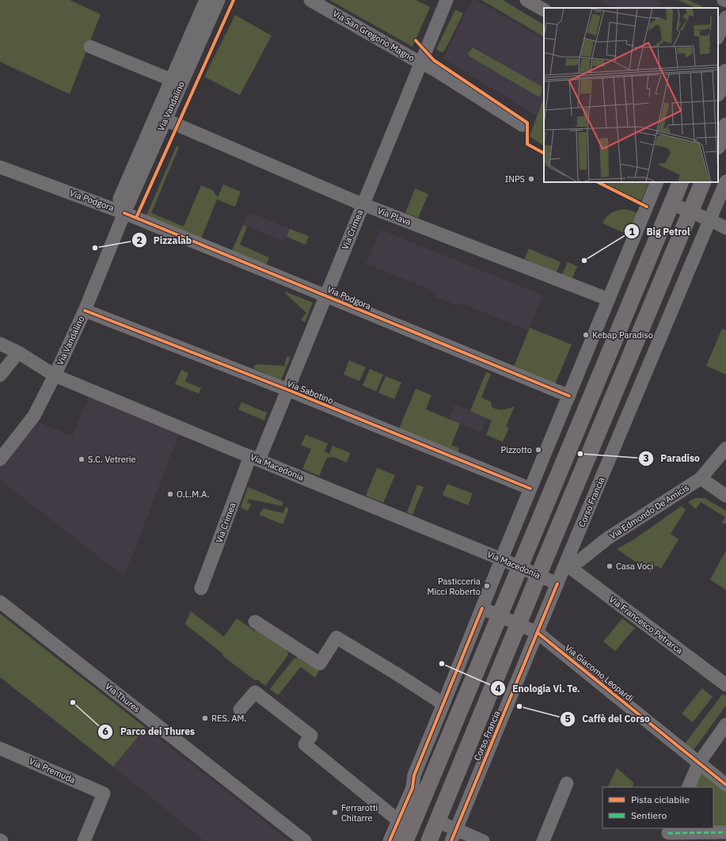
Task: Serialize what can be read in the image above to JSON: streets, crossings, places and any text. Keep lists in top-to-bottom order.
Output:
{
  "streets": {
    "main road": ["Corso Francia"],
    "street": [
      "Via San Gregorio Magno",
      "Via Vandalino",
      "Via Podgora",
      "Via Plava",
      "Via Crimea",
      "Via Sabotino",
      "Via Macedonia",
      "Via Edmondo De Amicis",
      "Via Francesco Petrarca",
      "Via Giacomo Leopardi",
      "Via Thures",
      "Via Premuda"
    ]
  },
  "crossings": [
    ["Via San Gregorio Magno", "Via Crimea"],
    ["Via Vandalino", "Via Podgora"],
    ["Via Vandalino", "Via Plava"],
    ["Via Vandalino", "Via Sabotino"],
    ["Via Vandalino", "Via Macedonia"],
    ["Via Podgora", "Via Crimea"],
    ["Via Plava", "Via Crimea"],
    ["Via Crimea", "Via Sabotino"],
    ["Via Crimea", "Via Macedonia"],
    ["Via Macedonia", "Corso Francia"],
    ["Corso Francia", "Via Edmondo De Amicis"],
    ["Corso Francia", "Via Francesco Petrarca"],
    ["Corso Francia", "Via Giacomo Leopardi"],
    ["Via Edmondo De Amicis", "Via Francesco Petrarca"]
  ],
  "places": [
    "INPS",
    "Pizzalab",
    "Big Petrol",
    "Kebap Paradiso",
    "Pizzotto",
    "Paradiso",
    "S.C. Vetrerie",
    "O.L.M.A.",
    "Casa Voci",
    "Pasticceria Micci Roberto",
    "Enologia Vi. Te.",
    "Parco dei Thures",
    "Caffè del Corso",
    "RES. AM.",
    "Ferrarotti Chitarre"
  ],
  "legend": ["Pista ciclabile", "Sentiero"]
}
